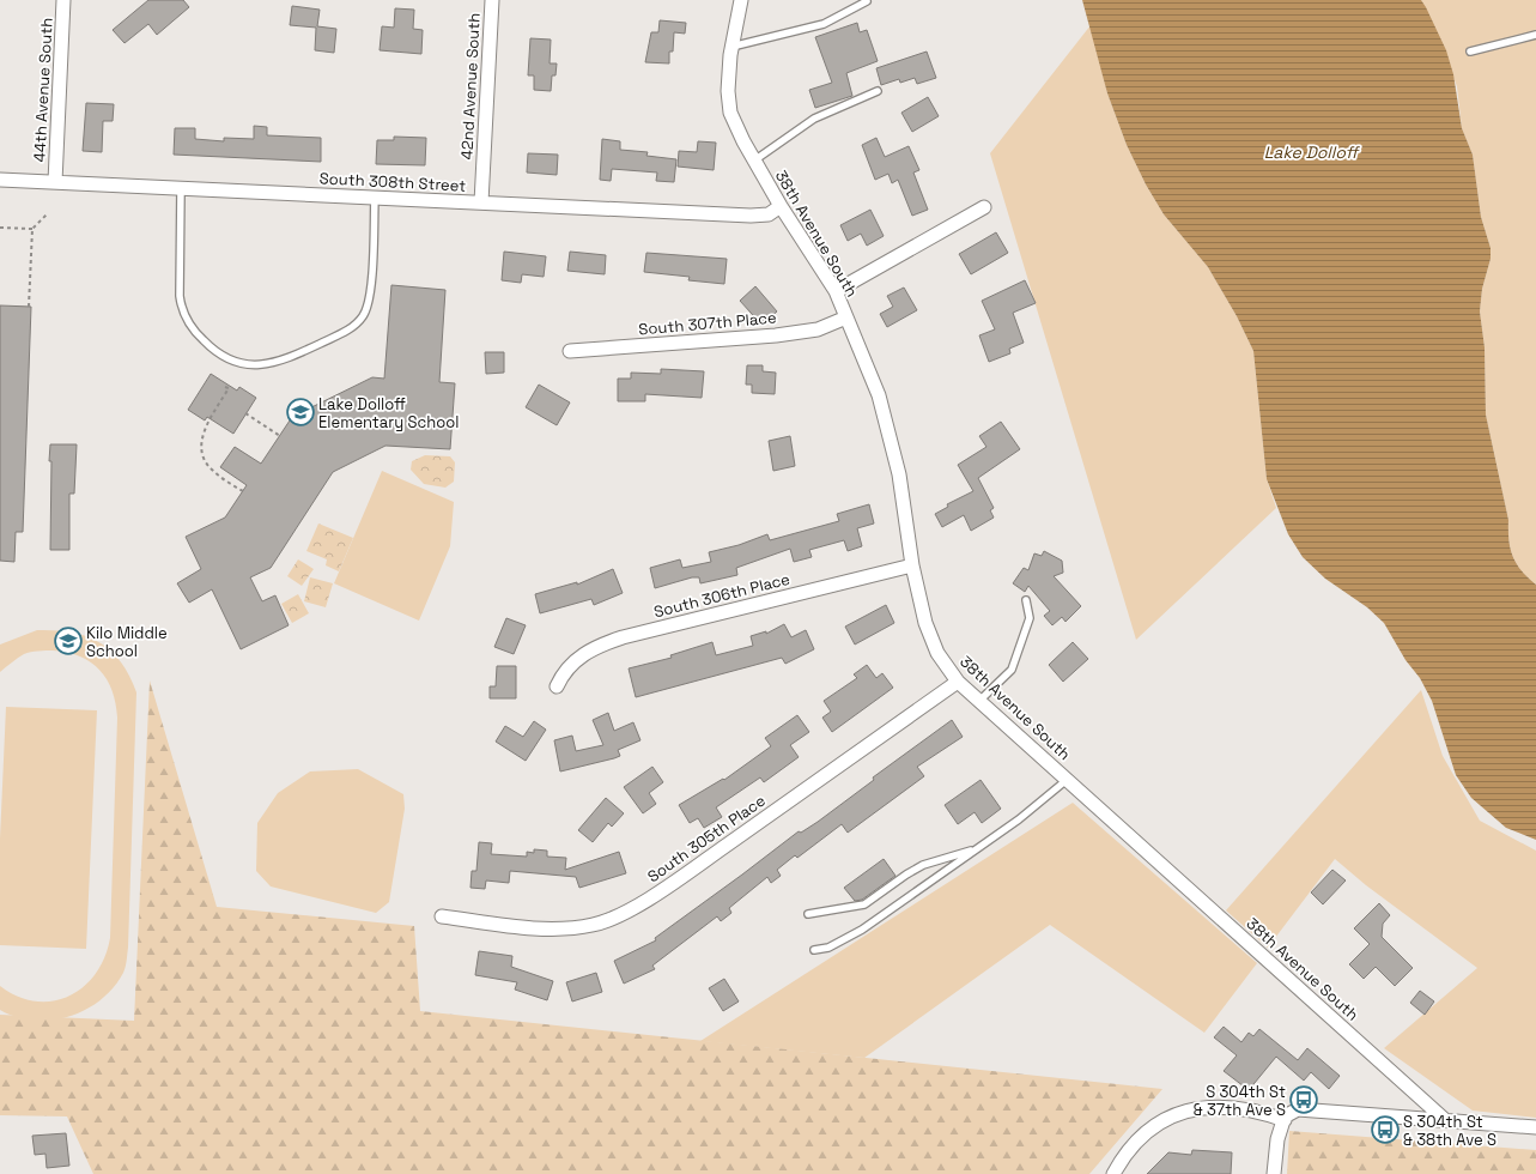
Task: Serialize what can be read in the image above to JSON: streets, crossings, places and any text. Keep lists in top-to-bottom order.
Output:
{
  "streets": {
    "street": [
      "42nd Avenue South",
      "44th Avenue South",
      "South 308th Street",
      "38th Avenue South",
      "South 307th Place",
      "South 306th Place",
      "South 305th Place"
    ]
  },
  "crossings": [
    ["42nd Avenue South", "South 308th Street"],
    ["44th Avenue South", "South 308th Street"],
    ["South 308th Street", "38th Avenue South"],
    ["38th Avenue South", "South 307th Place"],
    ["38th Avenue South", "South 306th Place"],
    ["38th Avenue South", "South 305th Place"]
  ],
  "water": ["Lake Dolloff"],
  "places": {
    "school or university": ["Lake Dolloff Elementary School", "Kilo Middle School"],
    "bus stop": ["S 304th St & 37th Ave S", "S 304th St & 38th Ave S"]
  }
}
